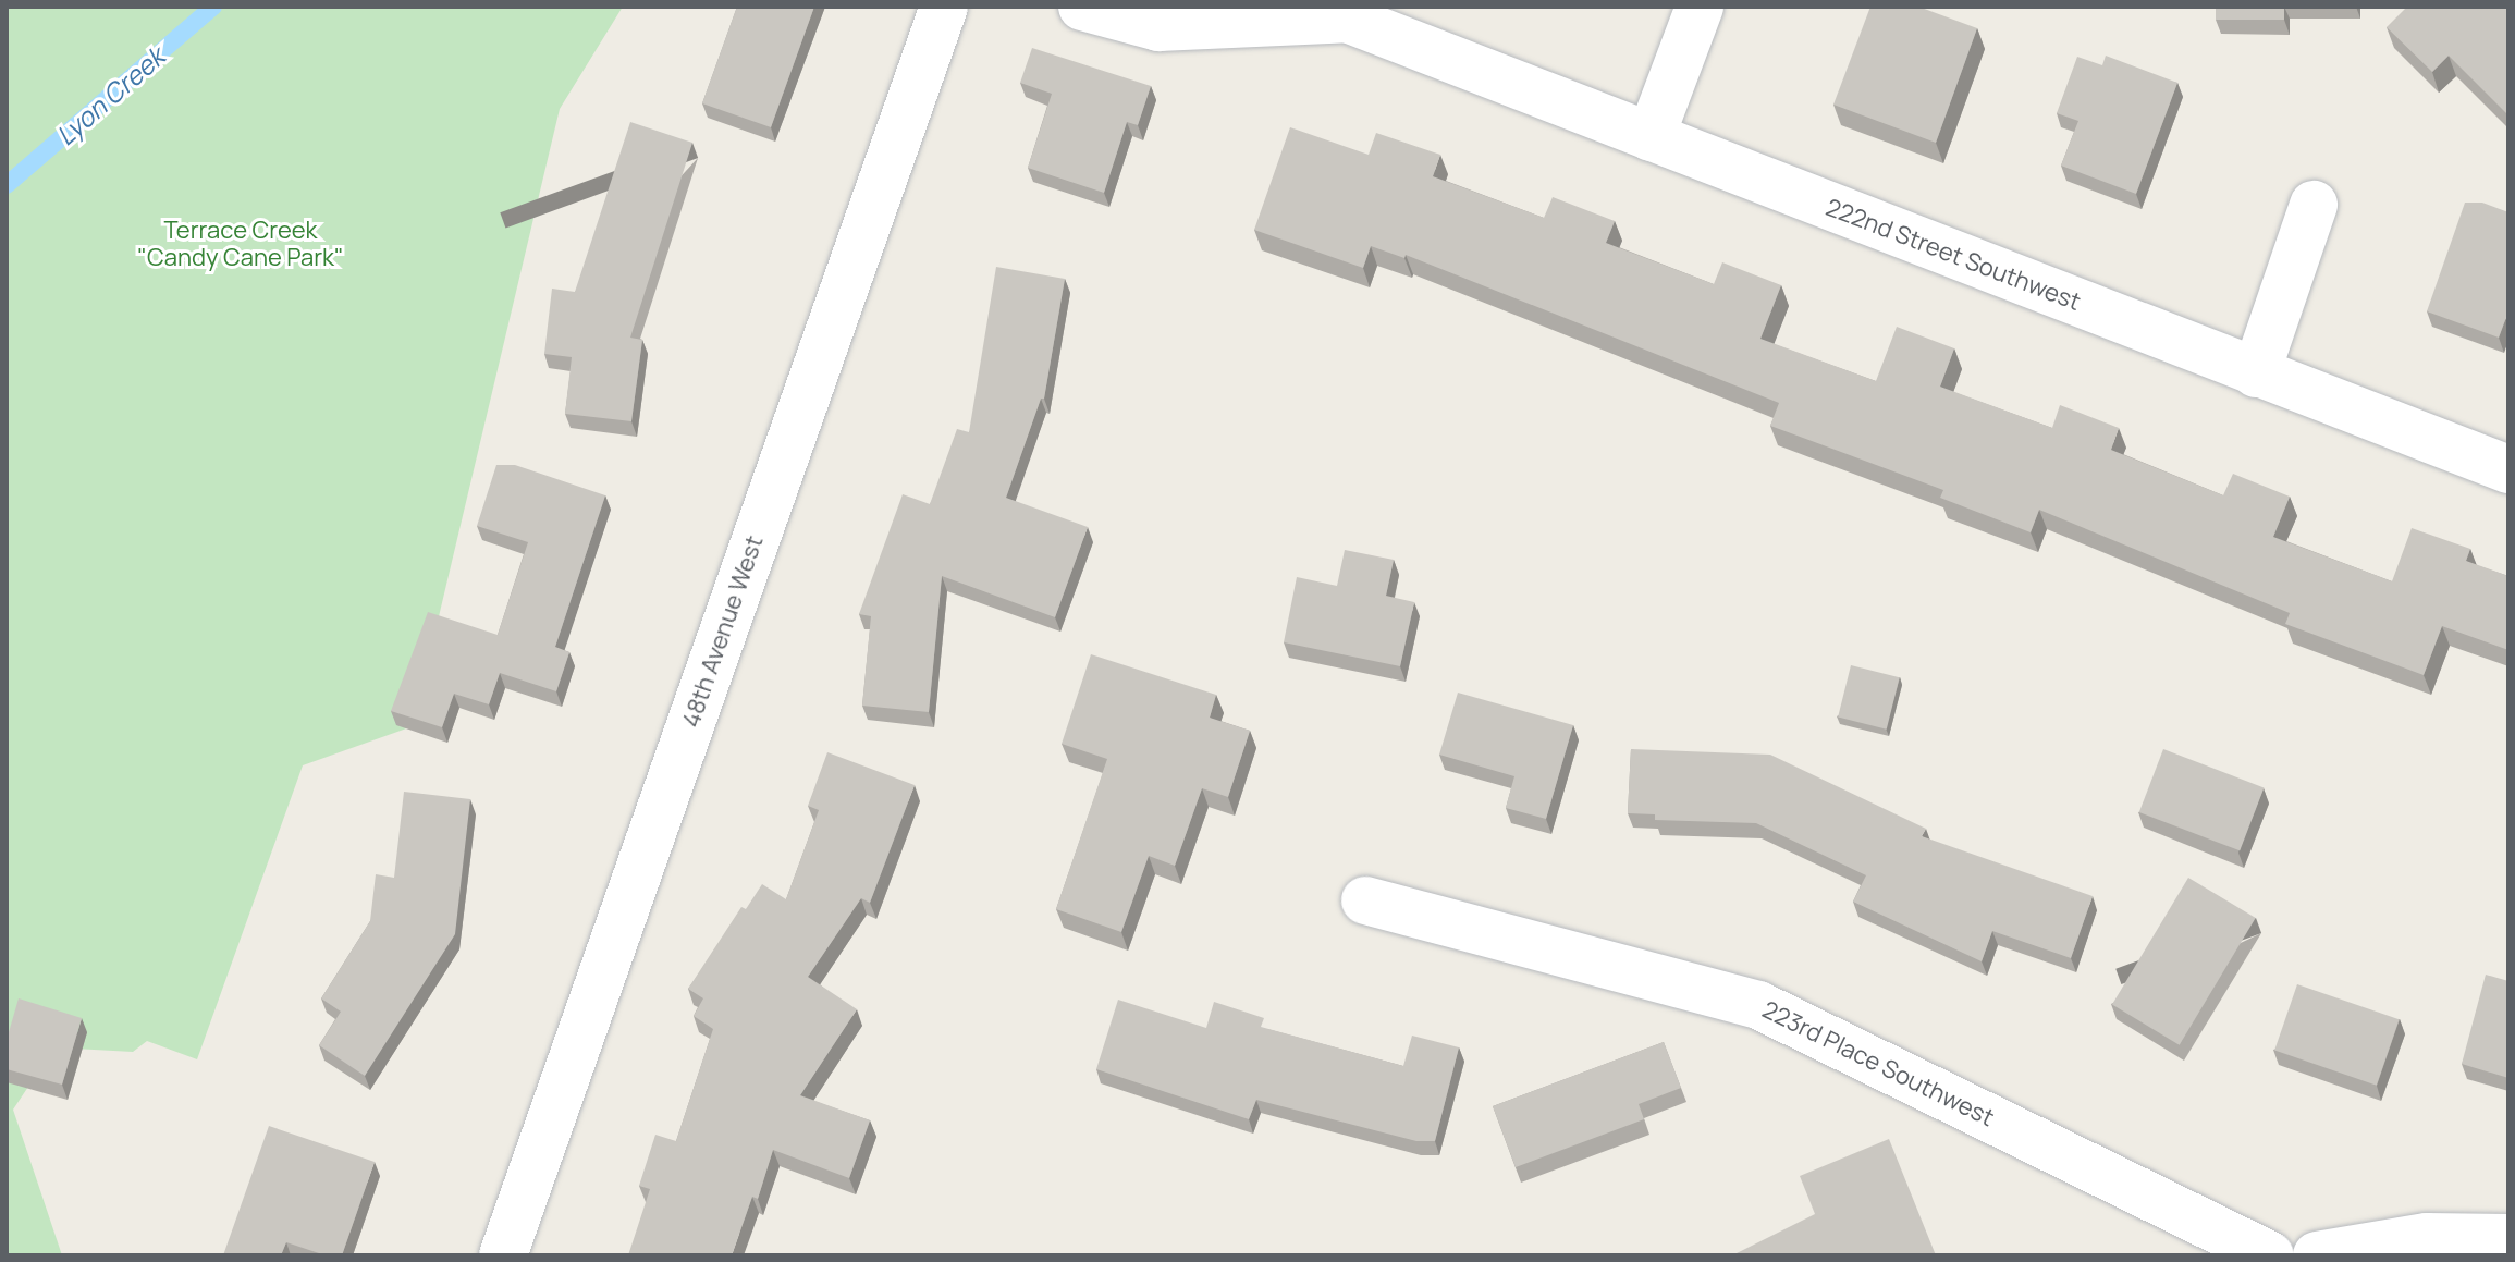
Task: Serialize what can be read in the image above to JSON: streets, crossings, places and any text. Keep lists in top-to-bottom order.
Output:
{
  "streets": {
    "street": ["222nd Street Southwest", "48th Avenue West", "223rd Place Southwest"]
  },
  "water": ["Lyon Creek"],
  "parks": ["Terrace Creek \"Candy Cane Park\""]
}
